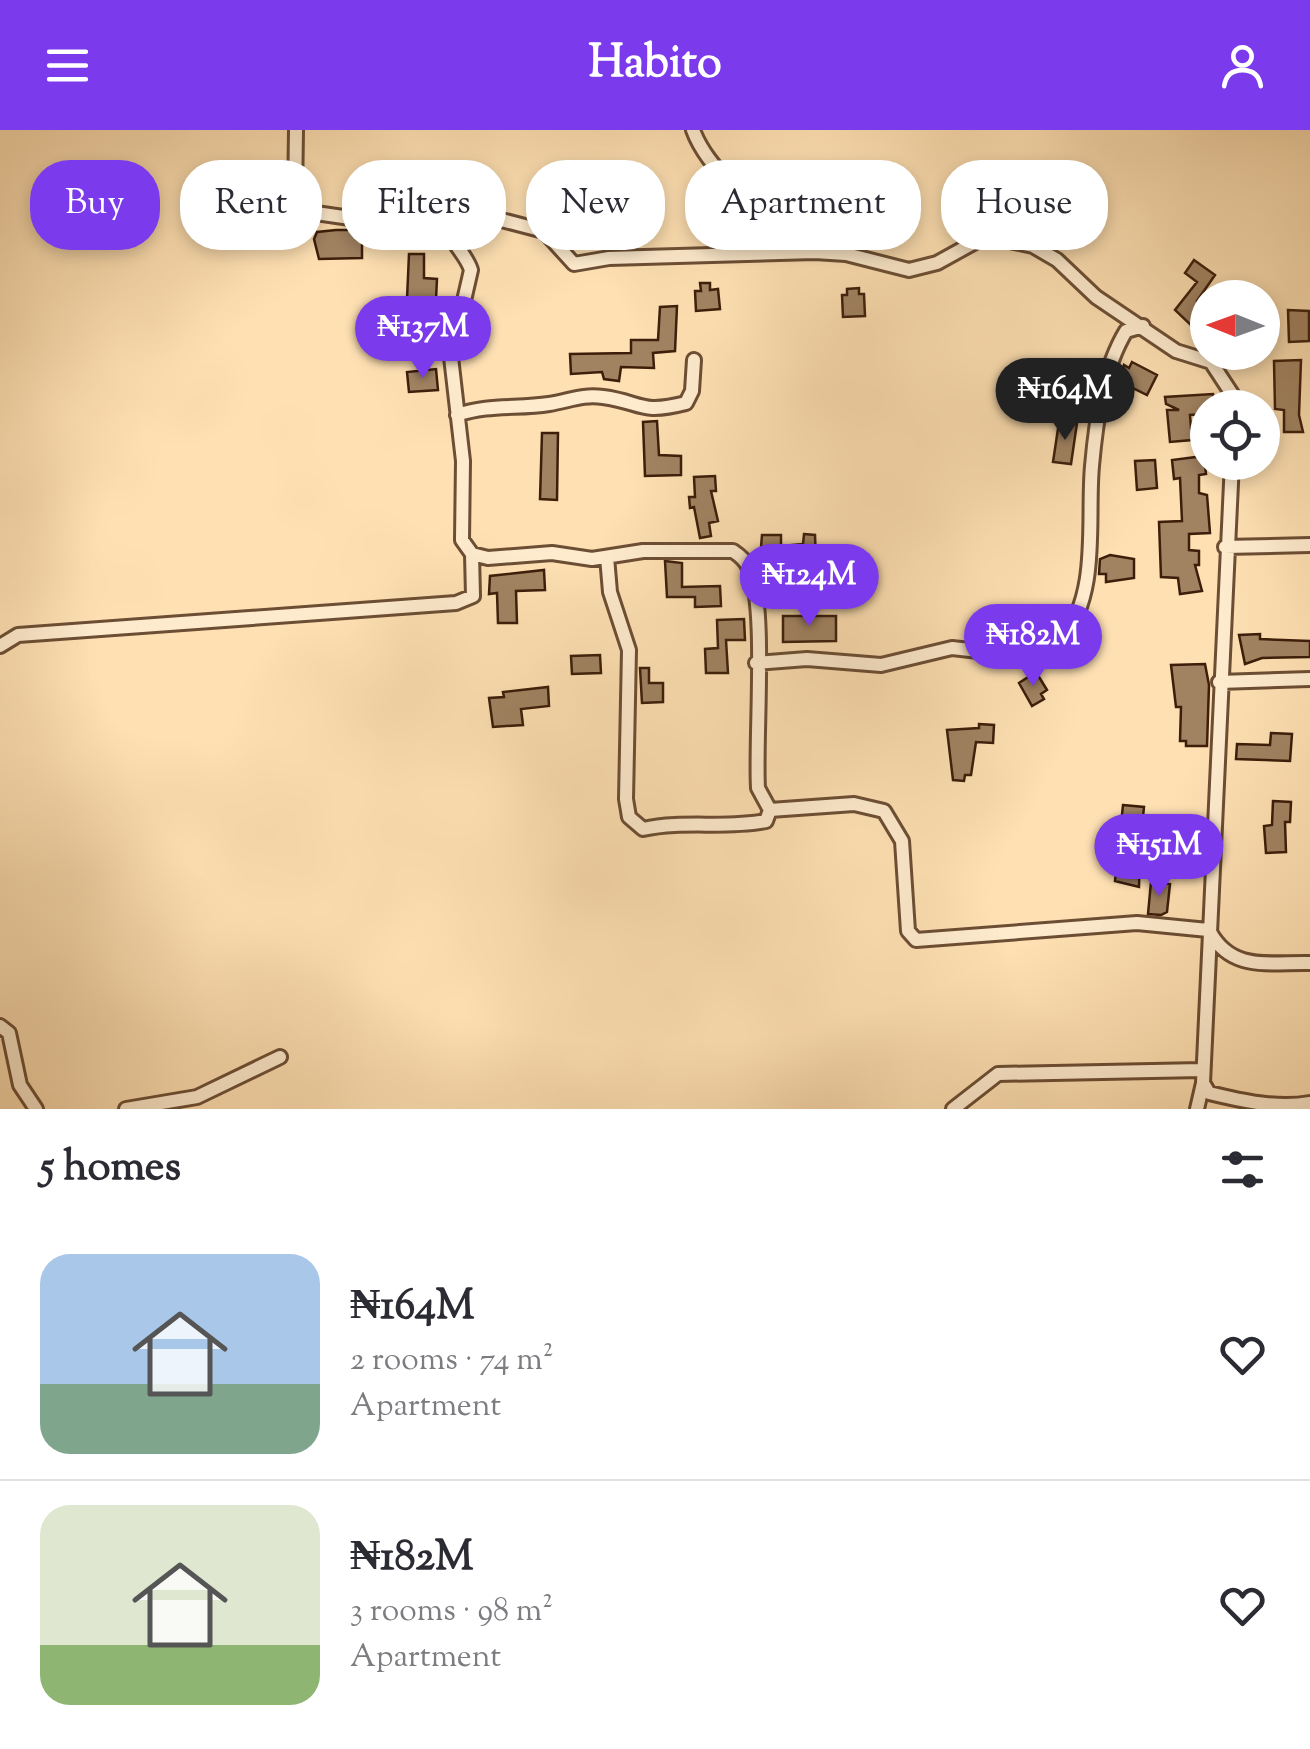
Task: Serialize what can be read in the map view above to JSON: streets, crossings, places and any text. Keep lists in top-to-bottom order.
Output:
{
  "north": "left",
  "page": {
    "header": "Habito",
    "chip": [
      "Buy",
      "Rent",
      "Filters",
      "New",
      "Apartment",
      "House"
    ],
    "price": [
      "₦137M",
      "₦164M",
      "₦124M",
      "₦182M",
      "₦151M"
    ],
    "heading": "5 homes",
    "list": [
      {
        "name": "₦164M",
        "note": "2 rooms · 74 m² · Apartment"
      },
      {
        "name": "₦182M",
        "note": "3 rooms · 98 m² · Apartment"
      }
    ]
  }
}
